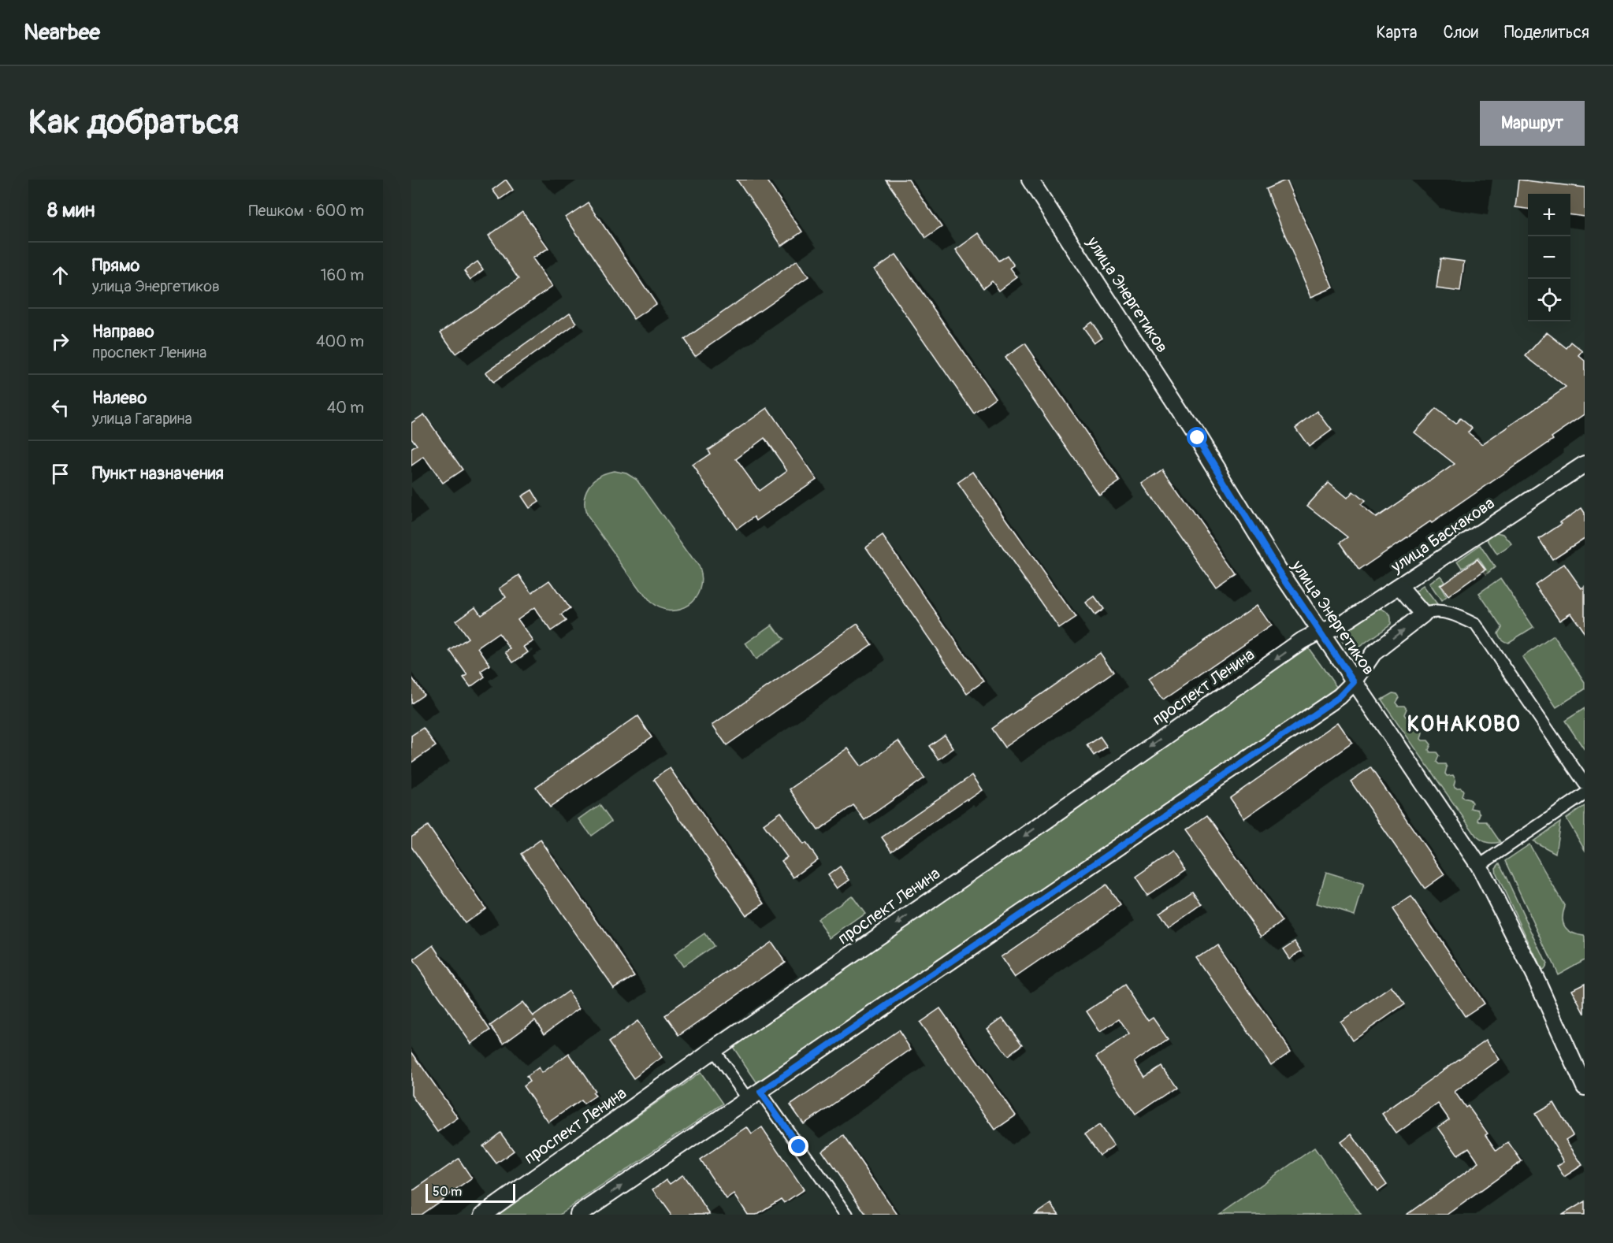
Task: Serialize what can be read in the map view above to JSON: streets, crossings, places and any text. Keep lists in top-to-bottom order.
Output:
{
  "streets": {
    "street": ["улица Энергетиков", "улица Баскакова", "проспект Ленина"]
  },
  "crossings": [
    ["улица Энергетиков", "улица Баскакова"],
    ["улица Энергетиков", "проспект Ленина"],
    ["улица Баскакова", "проспект Ленина"]
  ],
  "districts": ["КОНАКОВО"],
  "scale_bar": "50 m",
  "page": {
    "header": "Nearbee",
    "nav": ["Карта", "Слои", "Поделиться"],
    "buttons": "Маршрут",
    "title": "Как добраться",
    "heading": ["8 мин", "Пешком · 600 m"],
    "map_buttons": ["+", "−"],
    "list": [
      ["Прямо", "улица Энергетиков", "160 m"],
      ["Направо", "проспект Ленина", "400 m"],
      ["Налево", "улица Гагарина", "40 m"],
      "Пункт назначения"
    ],
    "scale": "50 m"
  }
}
